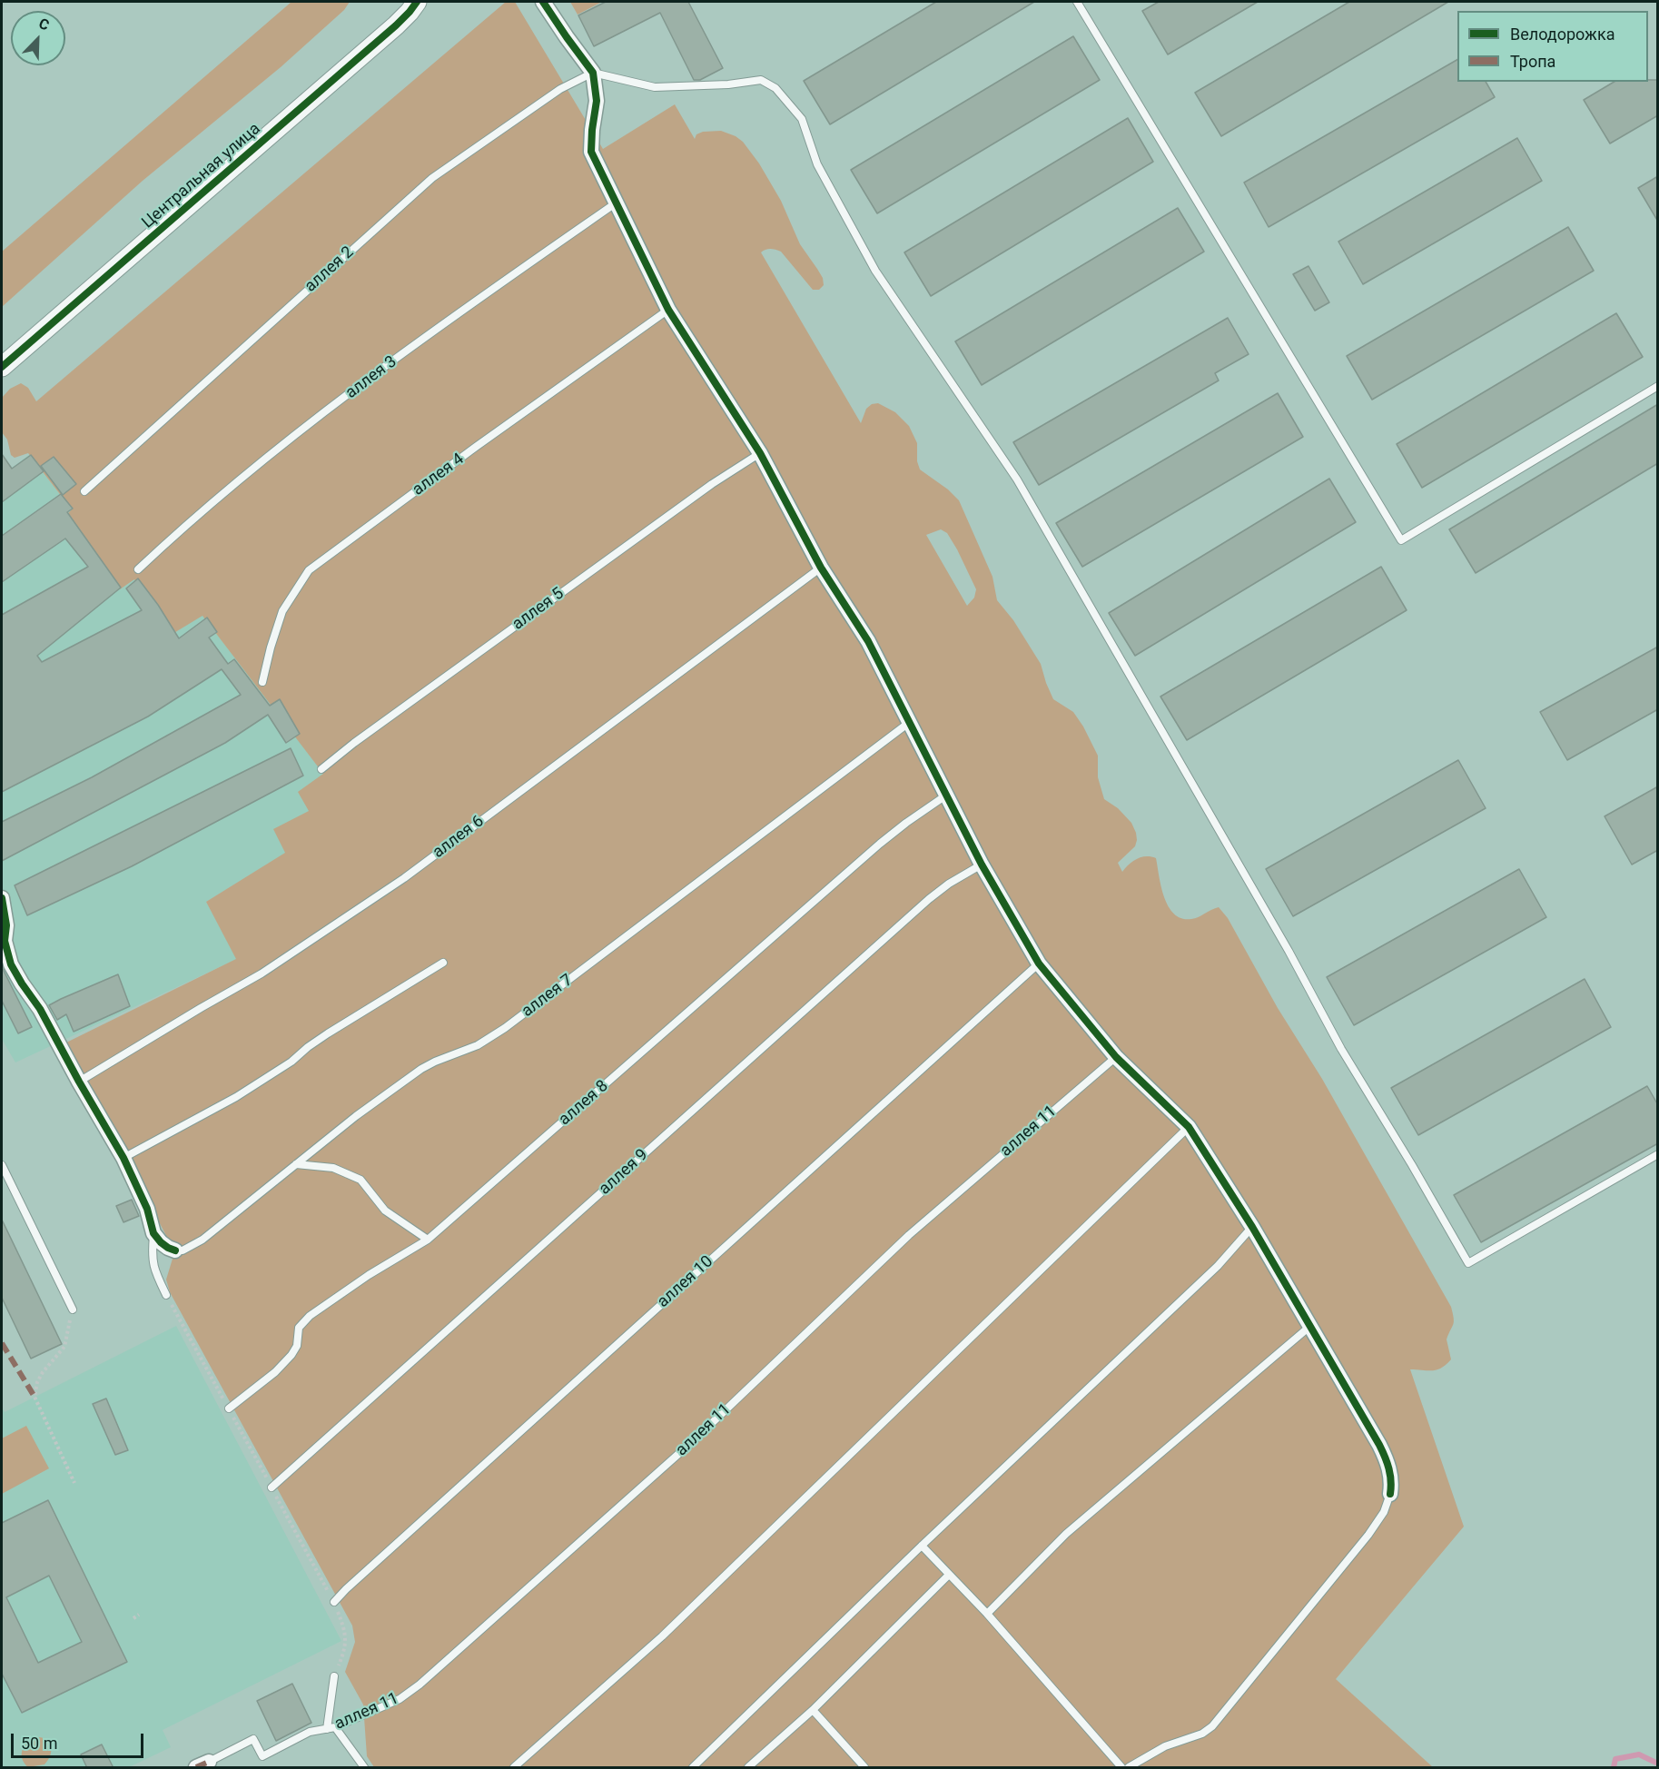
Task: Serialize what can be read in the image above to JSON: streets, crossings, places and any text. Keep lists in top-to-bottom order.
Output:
{
  "streets": {
    "street": ["Центральная улица"],
    "lane": [
      "аллея 2",
      "аллея 3",
      "аллея 4",
      "аллея 5",
      "аллея 6",
      "аллея 7",
      "аллея 8",
      "аллея 11",
      "аллея 9",
      "аллея 10"
    ]
  },
  "legend": ["Велодорожка", "Тропа"],
  "scale_bar": "50 m",
  "north": "top right"
}
